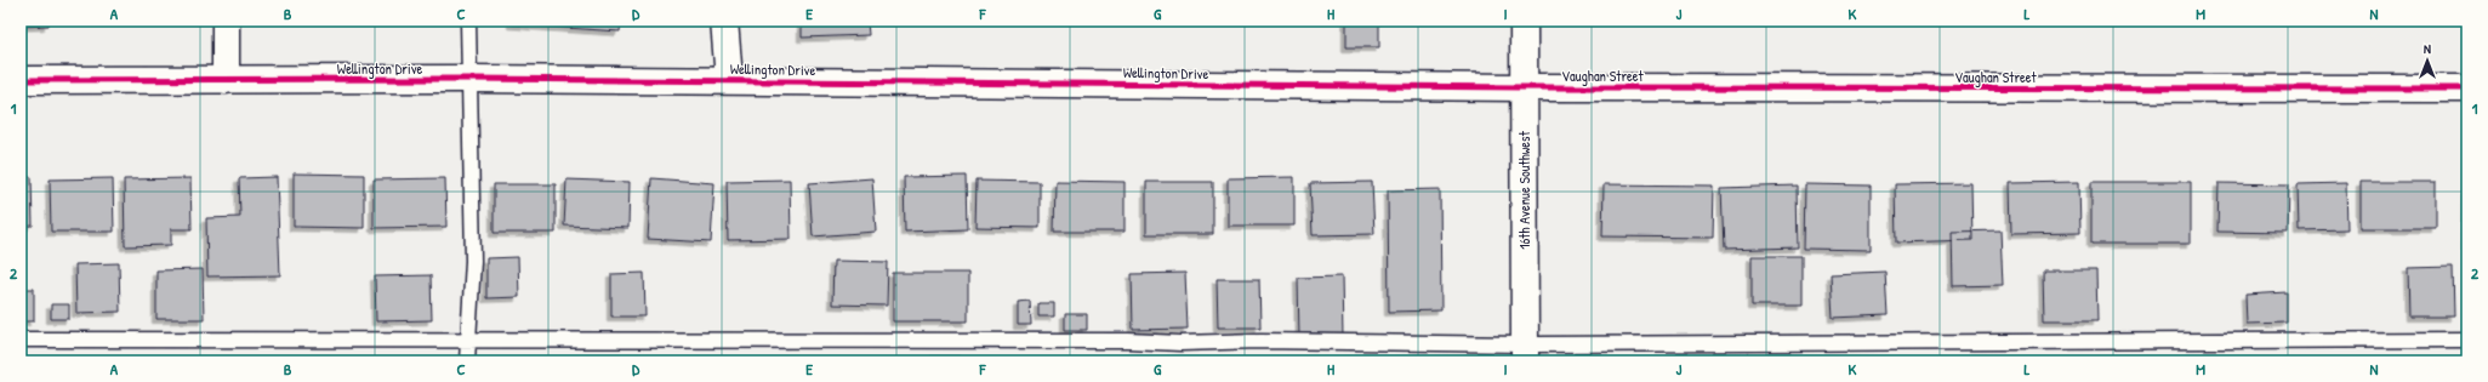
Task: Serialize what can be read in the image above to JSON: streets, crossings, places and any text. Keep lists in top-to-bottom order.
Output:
{
  "streets": {
    "street": ["Wellington Drive", "Vaughan Street", "16th Avenue Southwest"]
  },
  "crossings": [
    ["Wellington Drive", "Vaughan Street"],
    ["Wellington Drive", "16th Avenue Southwest"],
    ["Vaughan Street", "16th Avenue Southwest"]
  ],
  "north": "top",
  "grid": {
    "columns": [
      "A",
      "B",
      "C",
      "D",
      "E",
      "F",
      "G",
      "H",
      "I",
      "J",
      "K",
      "L",
      "M",
      "N"
    ],
    "rows": ["1", "2"]
  }
}
